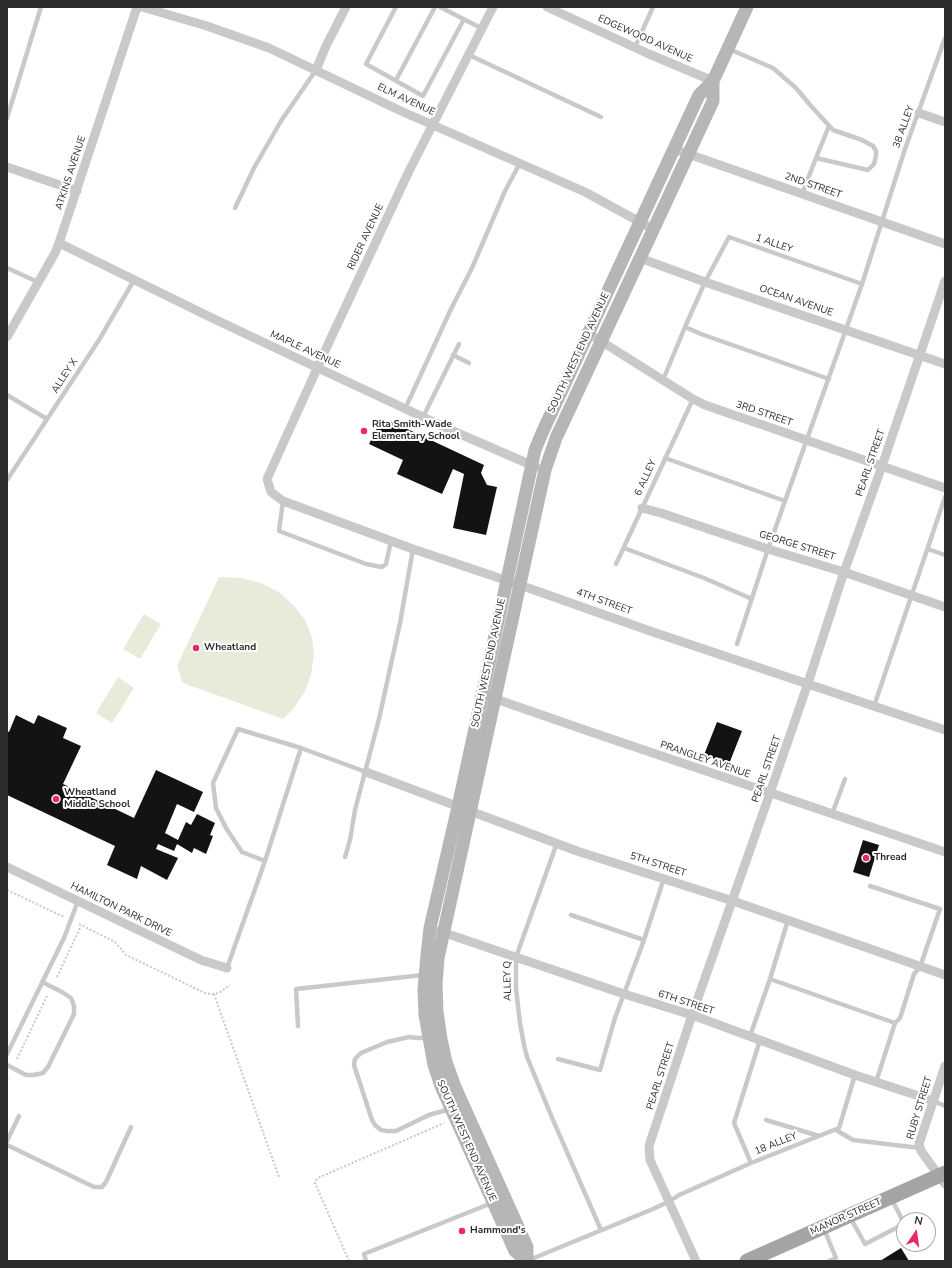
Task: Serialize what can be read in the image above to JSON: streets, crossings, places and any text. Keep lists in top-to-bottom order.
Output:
{
  "streets": {
    "main road": ["SOUTH WEST END AVENUE", "MANOR STREET"],
    "street": [
      "EDGEWOOD AVENUE",
      "ELM AVENUE",
      "ATKINS AVENUE",
      "2ND STREET",
      "RIDER AVENUE",
      "OCEAN AVENUE",
      "MAPLE AVENUE",
      "3RD STREET",
      "PEARL STREET",
      "GEORGE STREET",
      "4TH STREET",
      "PRANGLEY AVENUE",
      "5TH STREET",
      "HAMILTON PARK DRIVE",
      "6TH STREET",
      "RUBY STREET"
    ],
    "lane": [
      "38 ALLEY",
      "1 ALLEY",
      "ALLEY X",
      "6 ALLEY",
      "ALLEY Q",
      "18 ALLEY"
    ]
  },
  "crossings": [
    ["EDGEWOOD AVENUE", "SOUTH WEST END AVENUE"],
    ["ELM AVENUE", "RIDER AVENUE"],
    ["ELM AVENUE", "SOUTH WEST END AVENUE"],
    ["38 ALLEY", "2ND STREET"],
    ["38 ALLEY", "1 ALLEY"],
    ["38 ALLEY", "OCEAN AVENUE"],
    ["38 ALLEY", "3RD STREET"],
    ["38 ALLEY", "GEORGE STREET"],
    ["ATKINS AVENUE", "MAPLE AVENUE"],
    ["2ND STREET", "SOUTH WEST END AVENUE"],
    ["RIDER AVENUE", "MAPLE AVENUE"],
    ["RIDER AVENUE", "4TH STREET"],
    ["1 ALLEY", "OCEAN AVENUE"],
    ["OCEAN AVENUE", "SOUTH WEST END AVENUE"],
    ["OCEAN AVENUE", "PEARL STREET"],
    ["MAPLE AVENUE", "SOUTH WEST END AVENUE"],
    ["MAPLE AVENUE", "ALLEY X"],
    ["SOUTH WEST END AVENUE", "3RD STREET"],
    ["SOUTH WEST END AVENUE", "4TH STREET"],
    ["SOUTH WEST END AVENUE", "PRANGLEY AVENUE"],
    ["SOUTH WEST END AVENUE", "5TH STREET"],
    ["SOUTH WEST END AVENUE", "6TH STREET"],
    ["SOUTH WEST END AVENUE", "18 ALLEY"],
    ["3RD STREET", "PEARL STREET"],
    ["3RD STREET", "6 ALLEY"],
    ["PEARL STREET", "GEORGE STREET"],
    ["PEARL STREET", "4TH STREET"],
    ["PEARL STREET", "PRANGLEY AVENUE"],
    ["PEARL STREET", "5TH STREET"],
    ["PEARL STREET", "6TH STREET"],
    ["PEARL STREET", "18 ALLEY"],
    ["6 ALLEY", "GEORGE STREET"],
    ["5TH STREET", "ALLEY Q"],
    ["ALLEY Q", "6TH STREET"],
    ["ALLEY Q", "18 ALLEY"],
    ["6TH STREET", "RUBY STREET"],
    ["RUBY STREET", "MANOR STREET"]
  ],
  "places": [
    "Rita Smith-Wade Elementary School",
    "Wheatland",
    "Wheatland Middle School",
    "Thread",
    "Hammond's"
  ],
  "north": "top"
}
